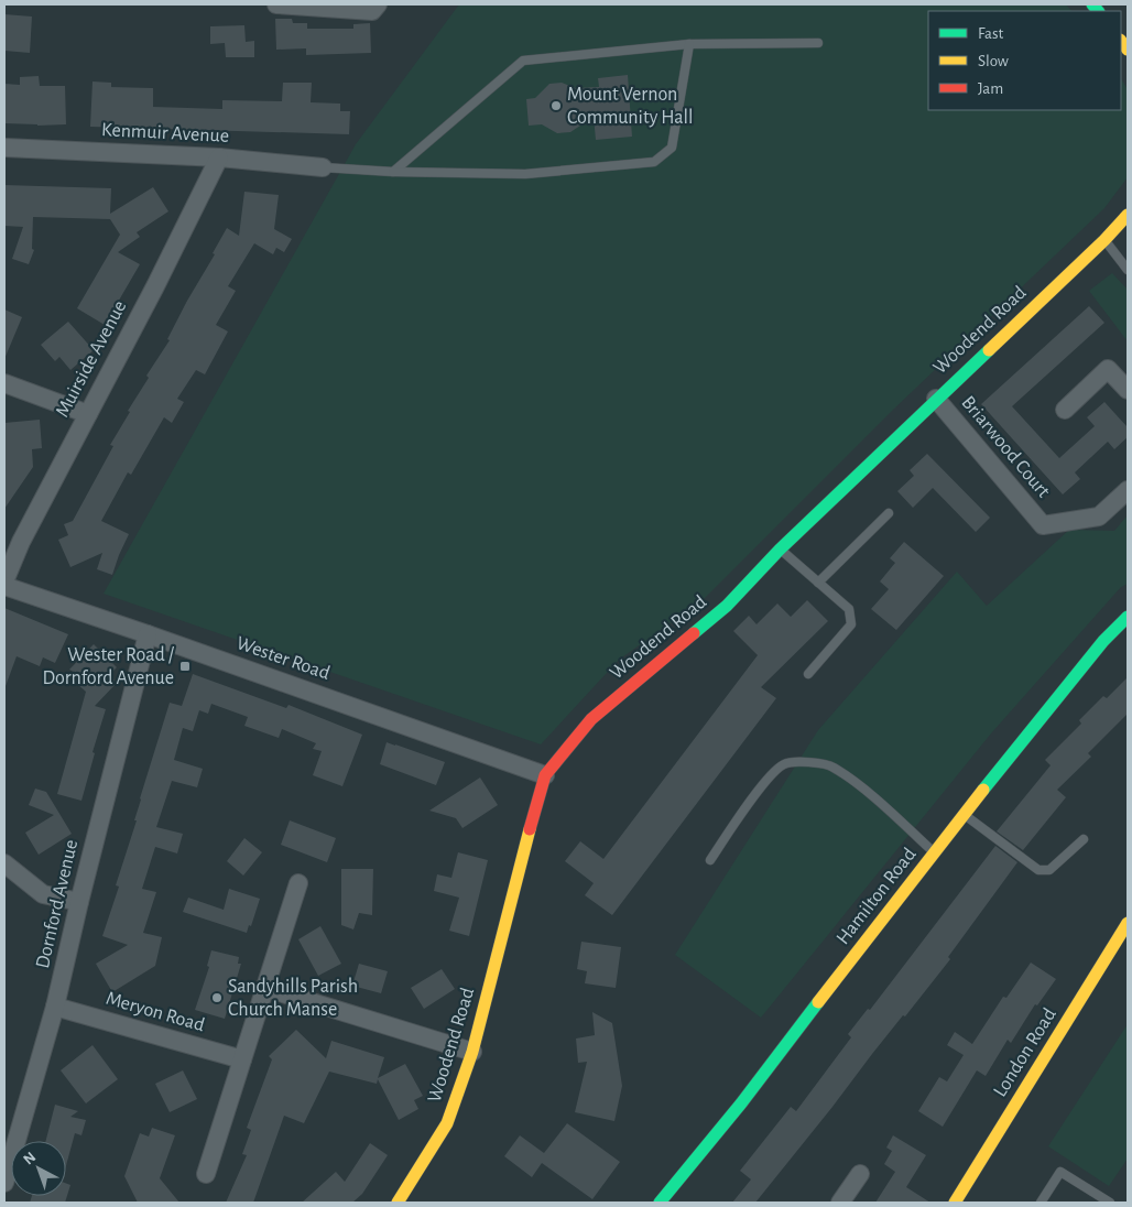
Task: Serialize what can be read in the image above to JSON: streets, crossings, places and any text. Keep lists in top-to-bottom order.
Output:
{
  "streets": {
    "street": [
      "Kenmuir Avenue",
      "Woodend Road",
      "Muirside Avenue",
      "Briarwood Court",
      "Wester Road",
      "Hamilton Road",
      "Dornford Avenue",
      "Meryon Road",
      "London Road"
    ]
  },
  "crossings": [
    ["Kenmuir Avenue", "Muirside Avenue"],
    ["Woodend Road", "Briarwood Court"],
    ["Woodend Road", "Wester Road"],
    ["Wester Road", "Dornford Avenue"],
    ["Dornford Avenue", "Meryon Road"]
  ],
  "places": {
    "other": ["Mount Vernon Community Hall", "Sandyhills Parish Church Manse"],
    "transit": ["Wester Road / Dornford Avenue"]
  },
  "legend": ["Fast", "Slow", "Jam"],
  "north": "top left"
}
